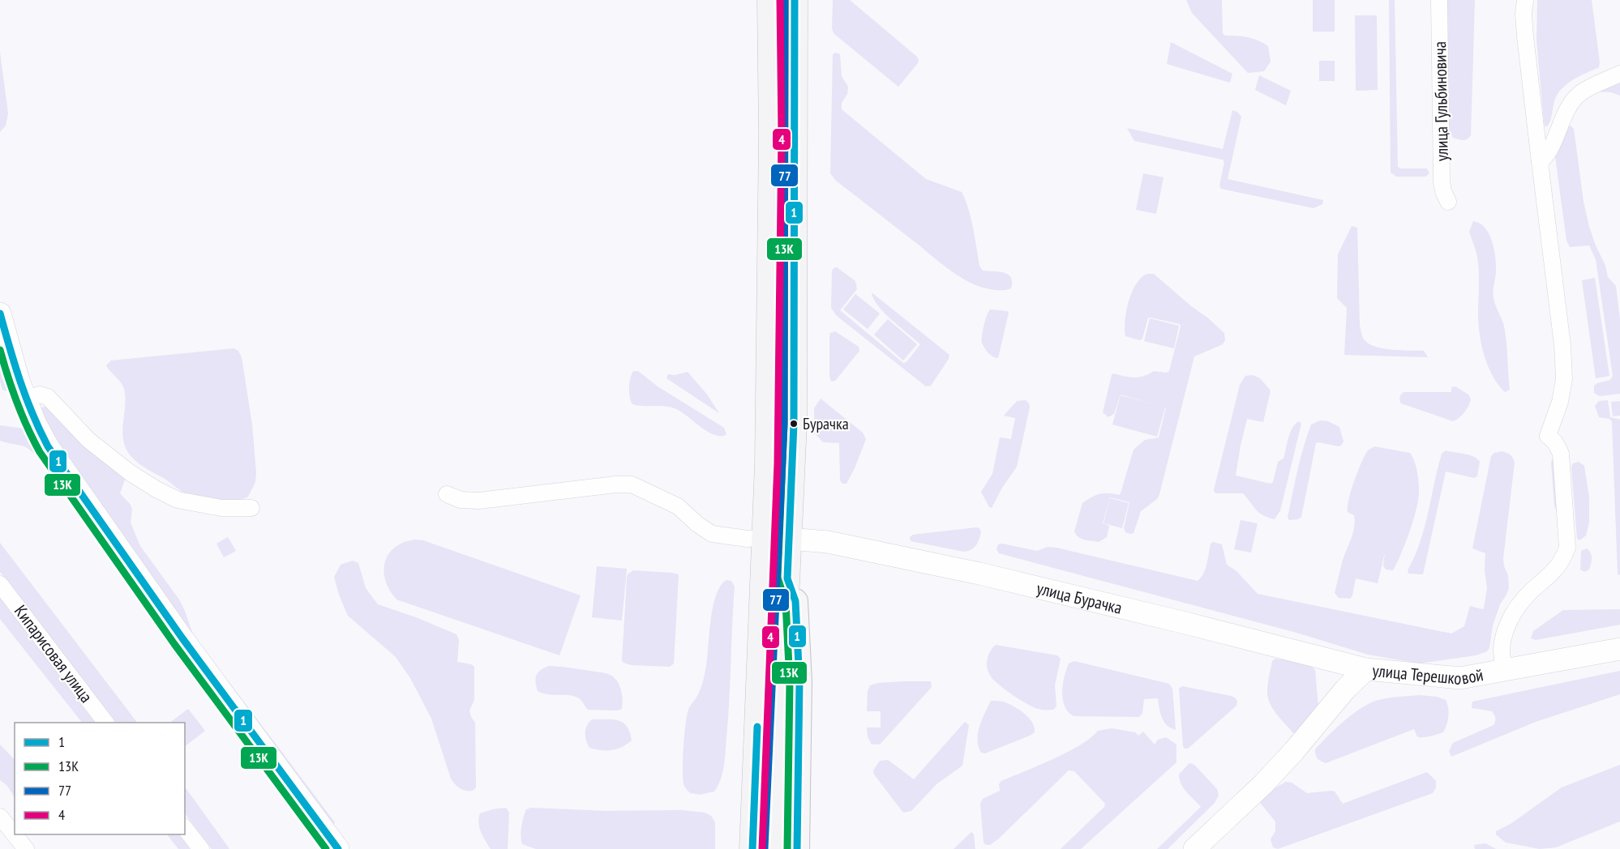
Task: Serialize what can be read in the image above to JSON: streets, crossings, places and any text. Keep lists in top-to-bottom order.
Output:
{
  "streets": {
    "main road": ["улица Бурачка", "улица Терешковой"],
    "street": ["улица Гульбиновича", "Кипарисовая улица"]
  },
  "crossings": [
    ["улица Бурачка", "улица Терешковой"]
  ],
  "places": ["Бурачка"],
  "lines": [
    "transit line 1",
    "transit line 13К",
    "transit line 77",
    "transit line 4"
  ],
  "legend": [
    "1",
    "13К",
    "77",
    "4"
  ]
}
